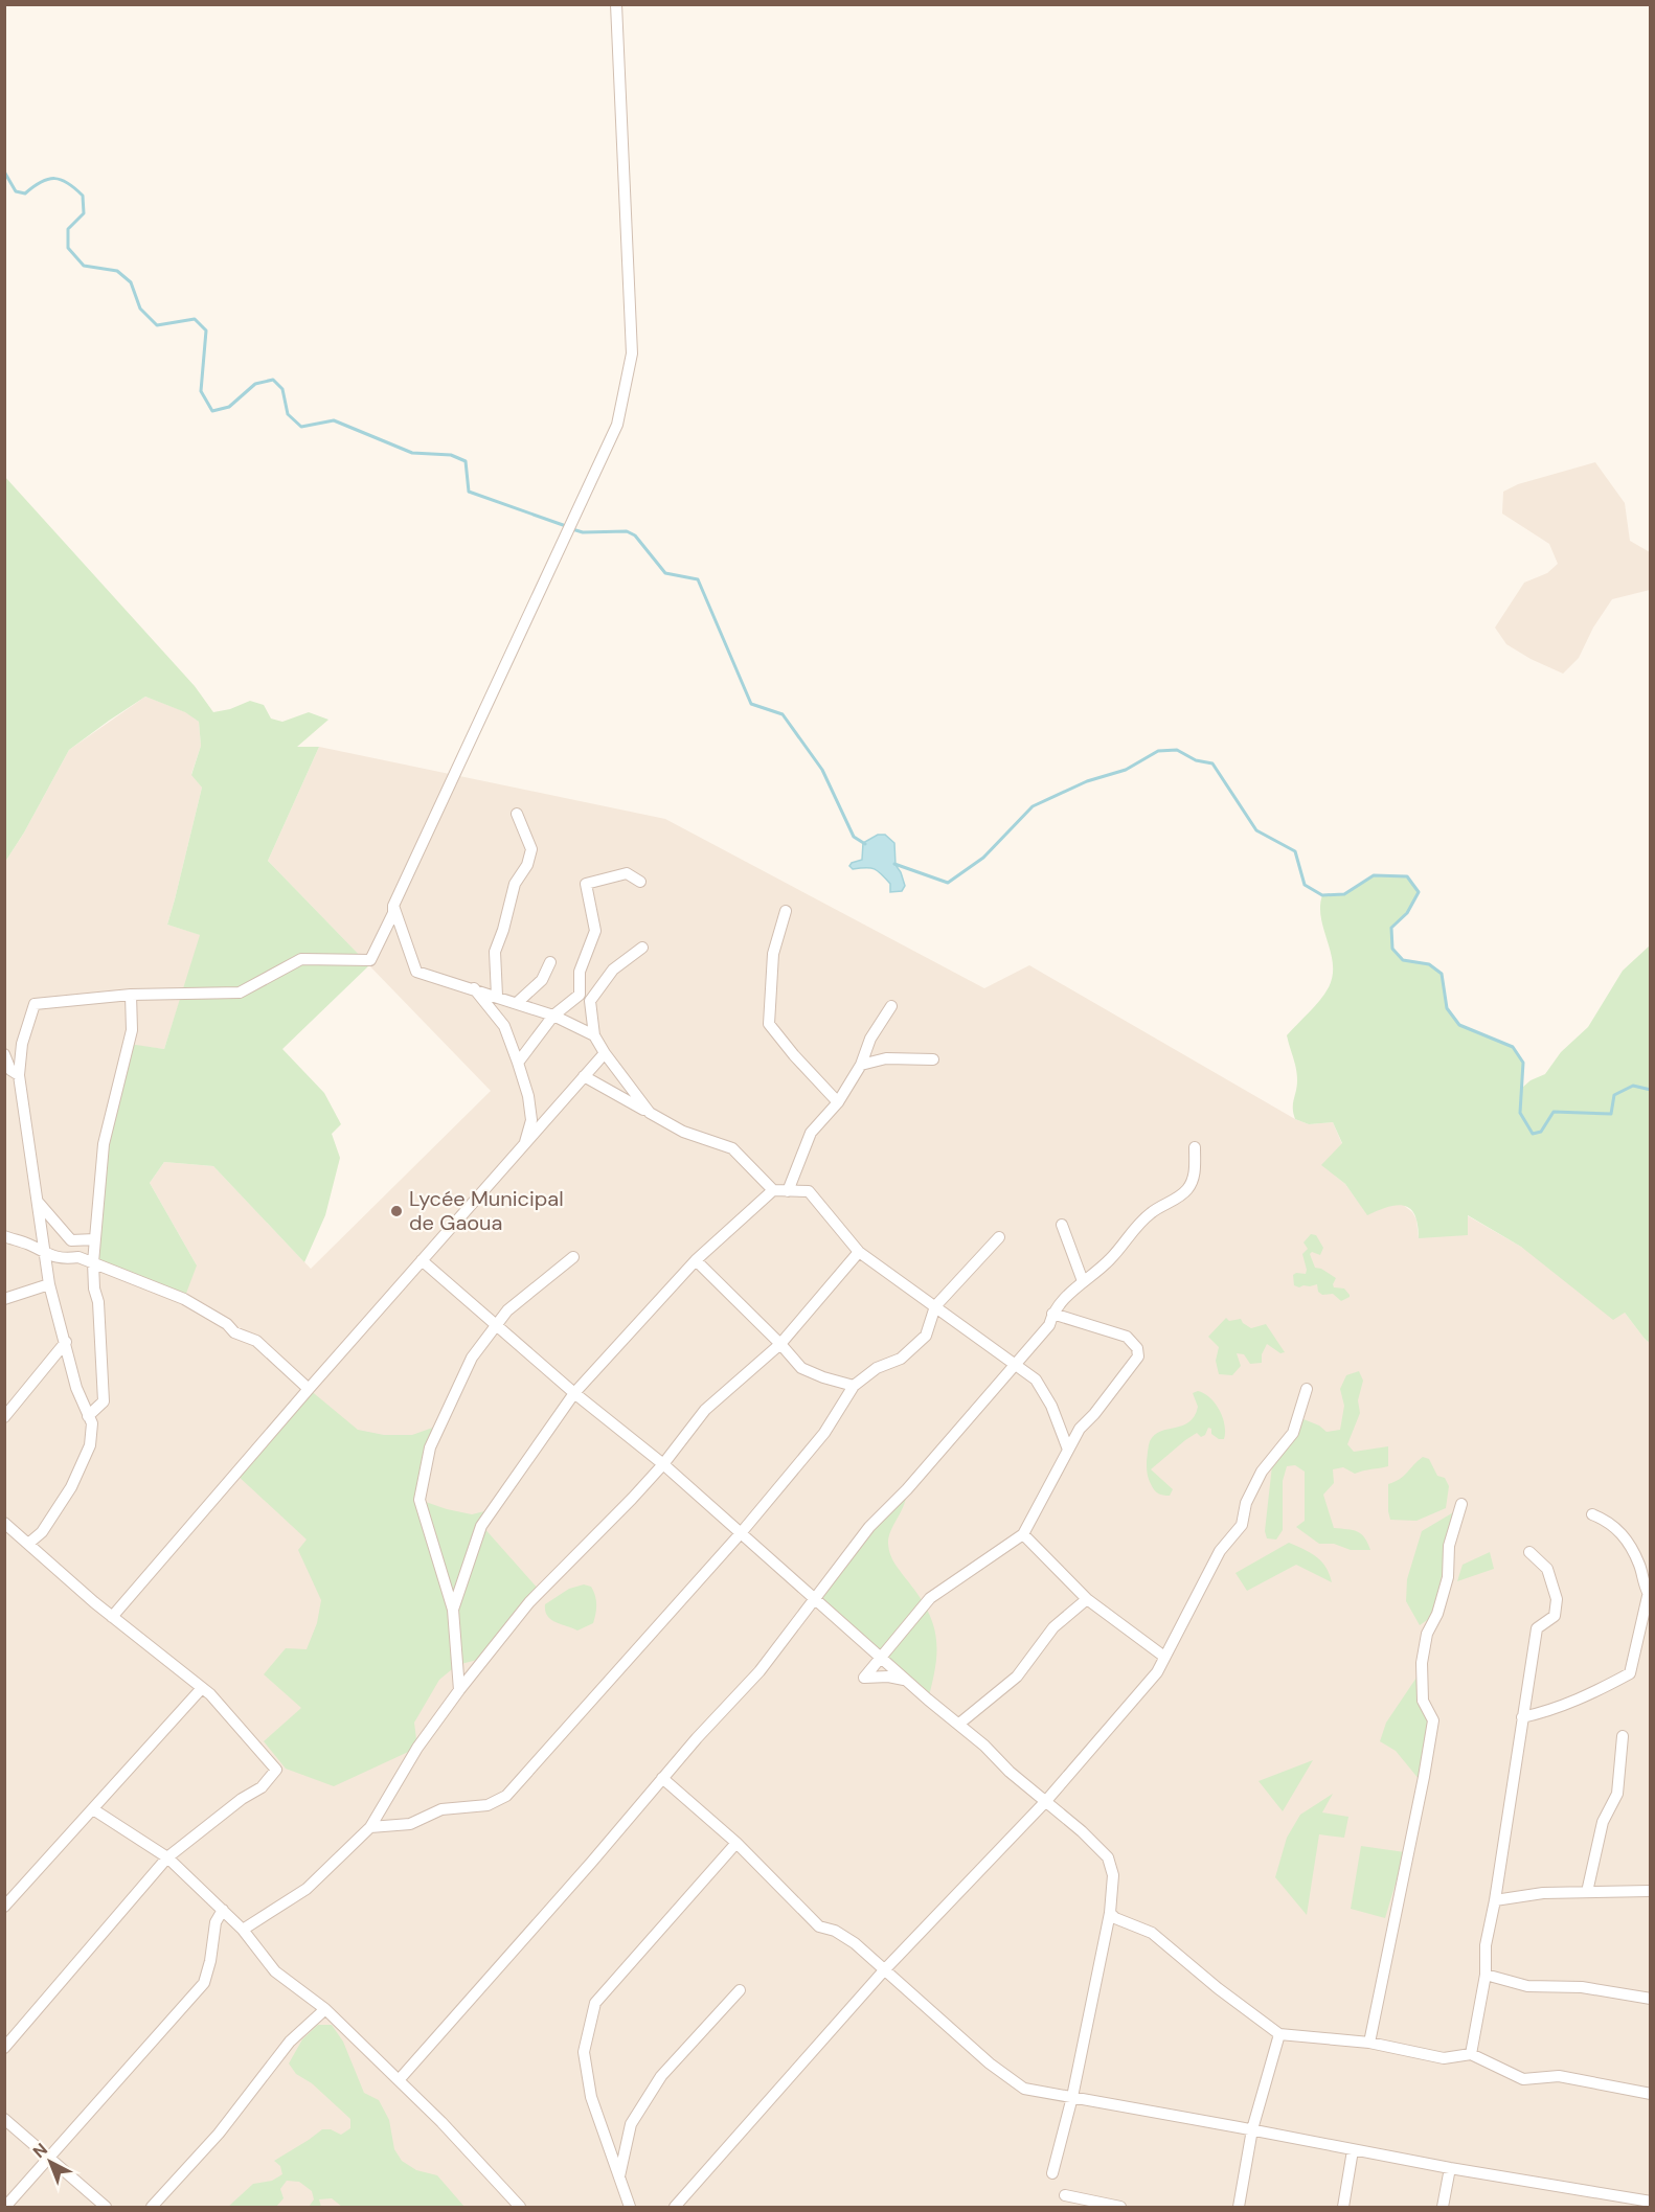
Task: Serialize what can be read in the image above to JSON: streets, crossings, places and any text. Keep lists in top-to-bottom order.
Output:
{
  "places": ["Lycée Municipal de Gaoua"],
  "north": "top left"
}
